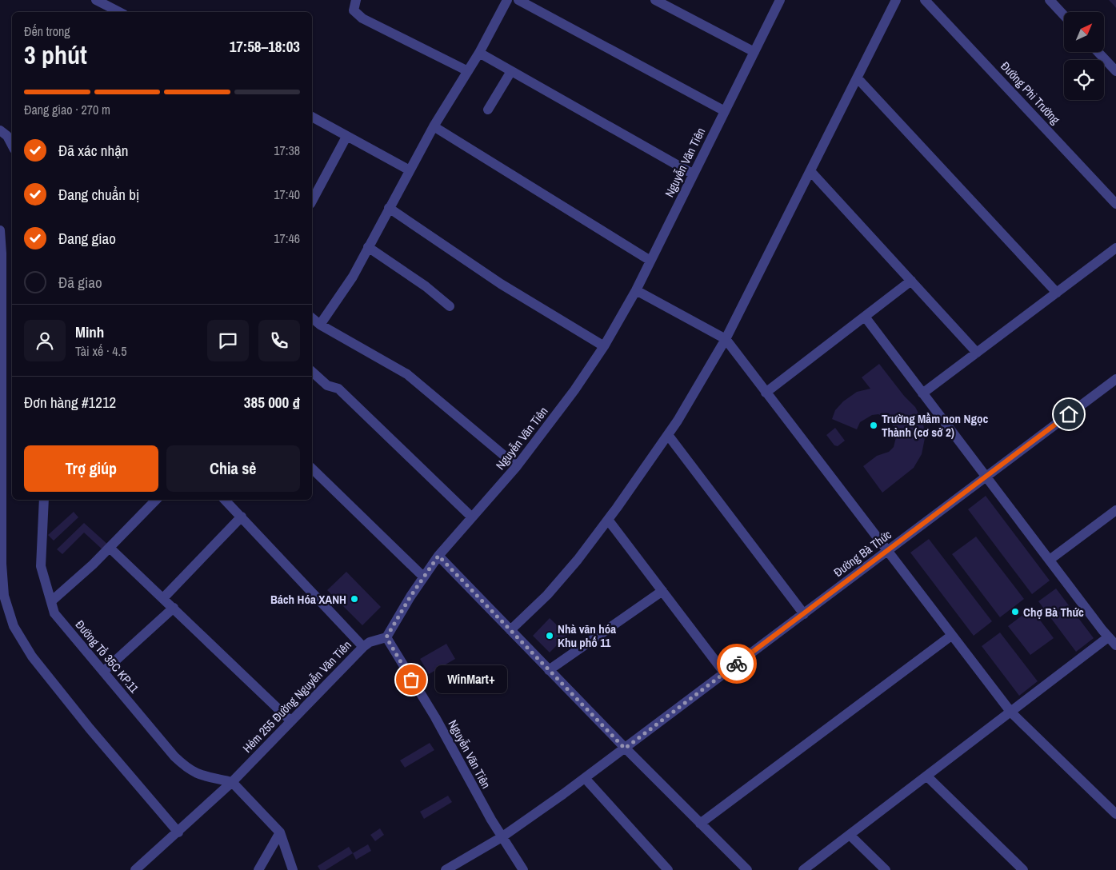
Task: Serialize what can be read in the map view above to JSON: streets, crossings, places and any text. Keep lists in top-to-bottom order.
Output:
{
  "streets": {
    "street": [
      "Đường Phi Trường",
      "Nguyễn Văn Tiên",
      "Đường Bà Thức",
      "Đường Tổ 35C KP.11",
      "Hẻm 255 Đường Nguyễn Văn Tiên"
    ]
  },
  "crossings": [
    ["Nguyễn Văn Tiên", "Đường Bà Thức"],
    ["Nguyễn Văn Tiên", "Hẻm 255 Đường Nguyễn Văn Tiên"],
    ["Đường Tổ 35C KP.11", "Hẻm 255 Đường Nguyễn Văn Tiên"]
  ],
  "places": [
    "Trường Mầm non Ngọc Thành (cơ sở 2)",
    "Bách Hóa XANH",
    "Chợ Bà Thức",
    "Nhà văn hóa Khu phố 11",
    "WinMart+"
  ],
  "north": "top right",
  "page": {
    "heading": ["3 phút", "Đến trong", "17:58–18:03"],
    "panel": [
      "Minh",
      "Tài xế · 4.5",
      "Đơn hàng #1212",
      "385 000 ₫"
    ],
    "bar": "Đang giao · 270 m",
    "list": [
      ["Đã xác nhận", "17:38"],
      ["Đang chuẩn bị", "17:40"],
      ["Đang giao", "17:46"],
      "Đã giao"
    ],
    "buttons": ["Trợ giúp", "Chia sẻ"],
    "bubble": "WinMart+"
  }
}
